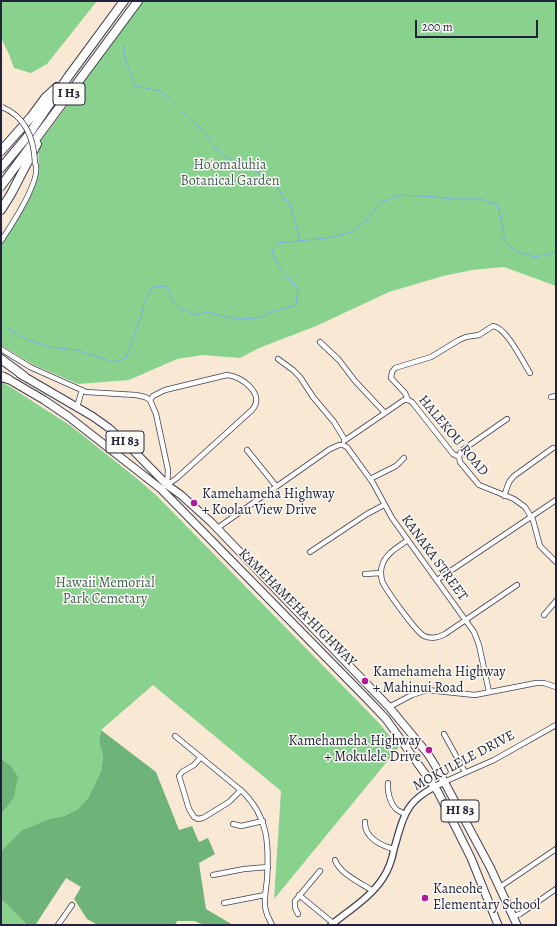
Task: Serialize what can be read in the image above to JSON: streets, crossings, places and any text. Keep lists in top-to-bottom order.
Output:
{
  "streets": {
    "highway": ["I H3"],
    "main road": ["HI 83", "KAMEHAMEHA HIGHWAY"],
    "street": ["HALEKOU ROAD", "KANAKA STREET", "MOKULELE DRIVE"]
  },
  "crossings": [
    ["HALEKOU ROAD", "HI 83"],
    ["HALEKOU ROAD", "KANAKA STREET"],
    ["HI 83", "KAMEHAMEHA HIGHWAY"],
    ["HI 83", "MOKULELE DRIVE"],
    ["KAMEHAMEHA HIGHWAY", "MOKULELE DRIVE"]
  ],
  "parks": ["Ho'omaluhia Botanical Garden", "Hawaii Memorial Park Cemetary"],
  "places": [
    "Kamehameha Highway + Koolau View Drive",
    "Kamehameha Highway + Mahinui Road",
    "Kamehameha Highway + Mokulele Drive",
    "Kaneohe Elementary School"
  ],
  "scale_bar": "200 m"
}
